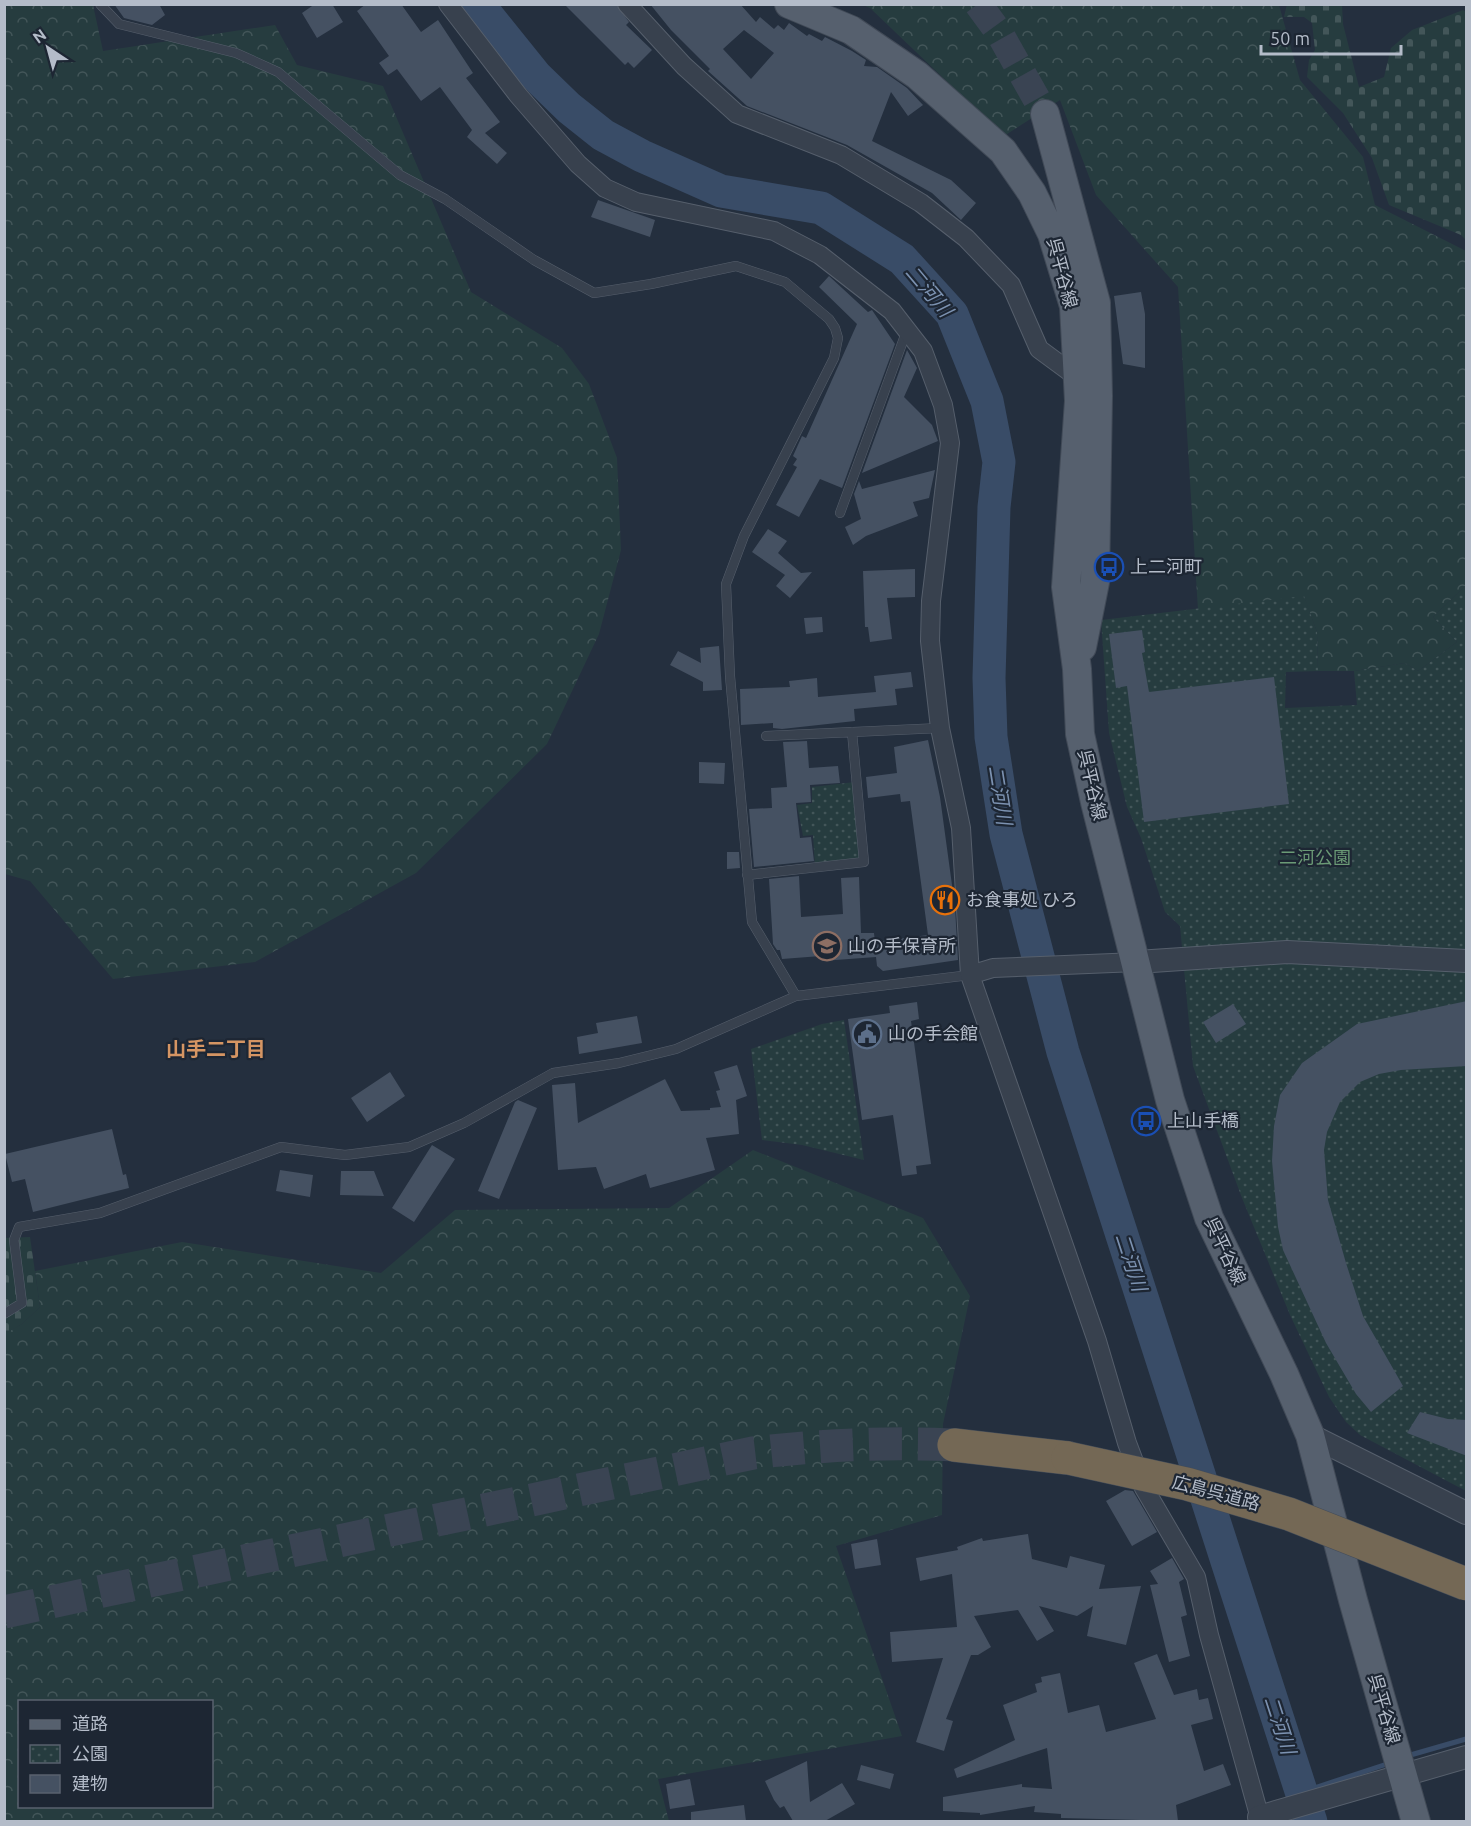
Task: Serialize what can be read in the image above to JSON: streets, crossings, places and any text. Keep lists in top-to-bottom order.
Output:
{
  "streets": {
    "highway": ["広島呉道路"],
    "main road": ["呉平谷線"]
  },
  "districts": ["山手二丁目"],
  "water": ["二河川"],
  "parks": ["二河公園"],
  "places": {
    "bus stop": ["上二河町", "上山手橋"],
    "restaurant": ["お食事処 ひろ"],
    "school or university": ["山の手保育所"],
    "public building": ["山の手会館"]
  },
  "legend": ["道路", "公園", "建物"],
  "scale_bar": "50 m",
  "north": "top left"
}
